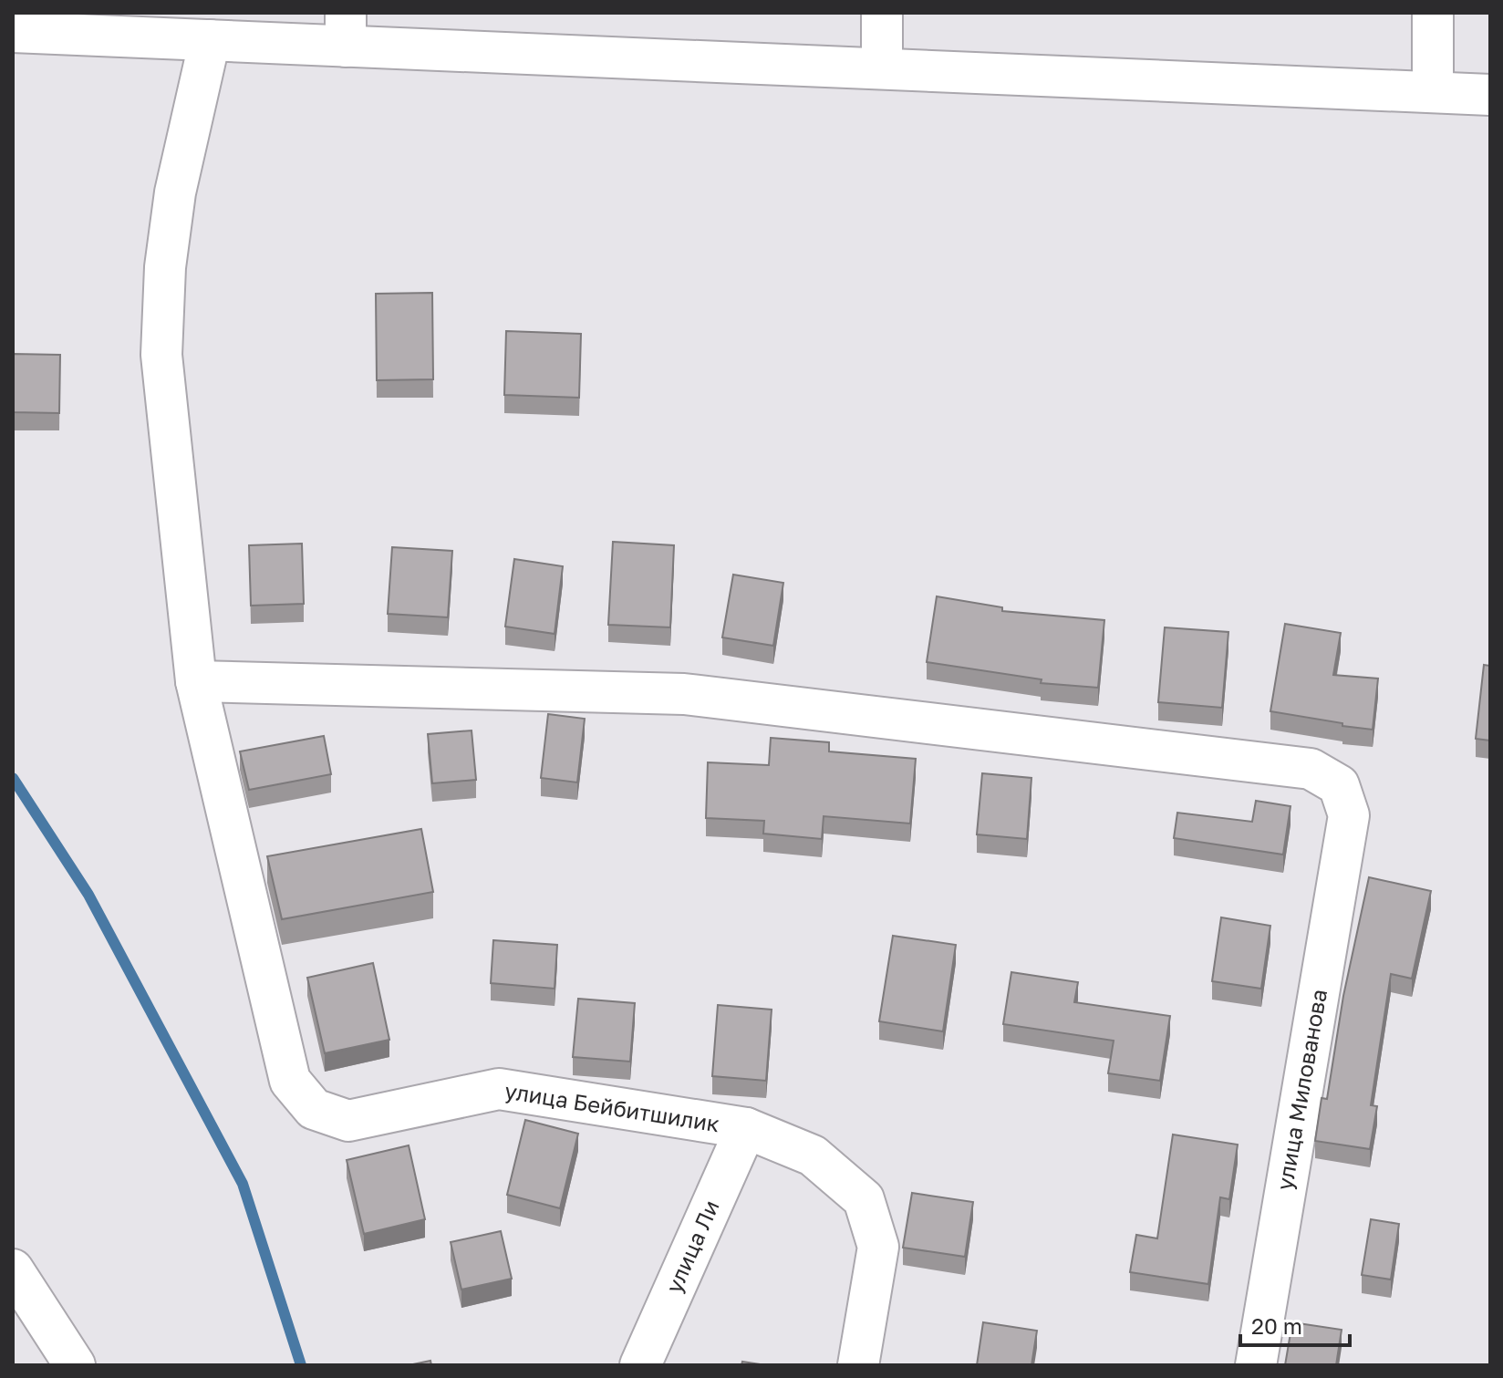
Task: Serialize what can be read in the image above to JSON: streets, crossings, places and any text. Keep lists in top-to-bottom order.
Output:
{
  "streets": {
    "street": ["улица Милованова", "улица Бейбитшилик", "улица Ли"]
  },
  "crossings": [
    ["улица Милованова", "улица Бейбитшилик"],
    ["улица Бейбитшилик", "улица Ли"]
  ],
  "scale_bar": "20 m"
}
